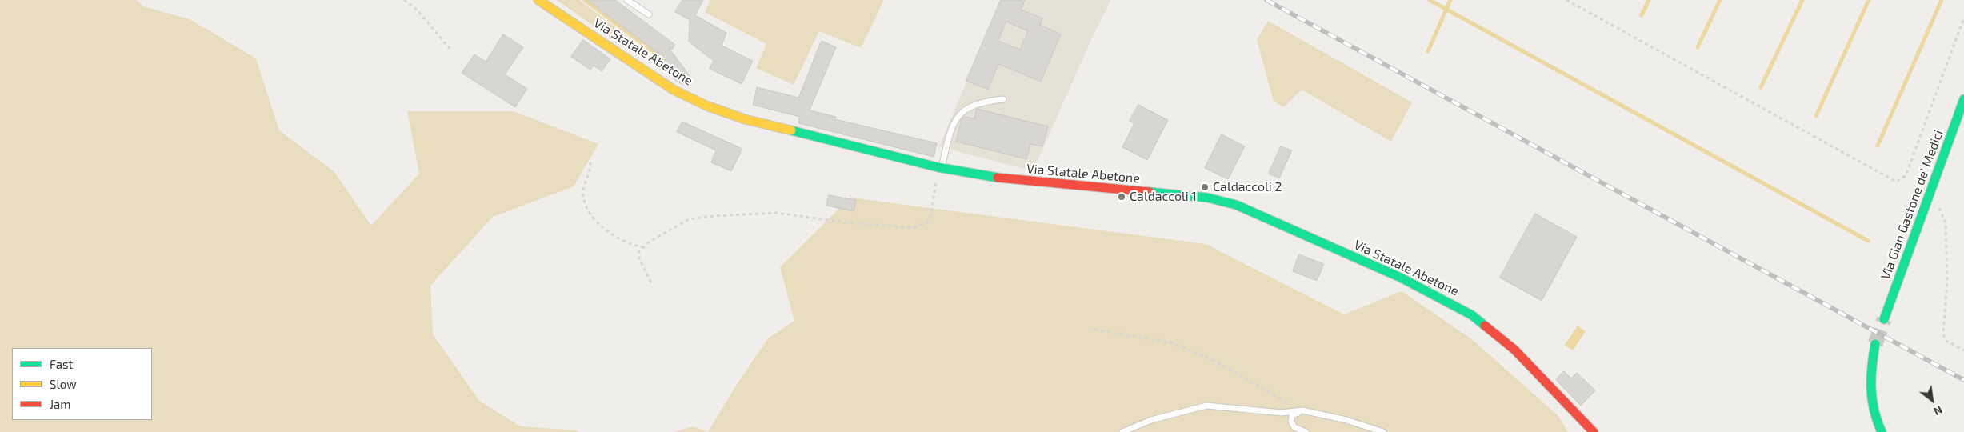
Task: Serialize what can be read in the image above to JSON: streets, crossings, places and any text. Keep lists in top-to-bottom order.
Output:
{
  "streets": {
    "main road": ["Via Statale Abetone", "Via Gian Gastone de' Medici"]
  },
  "places": ["Caldaccoli 2", "Caldaccoli 1"],
  "legend": ["Fast", "Slow", "Jam"],
  "north": "bottom right"
}
